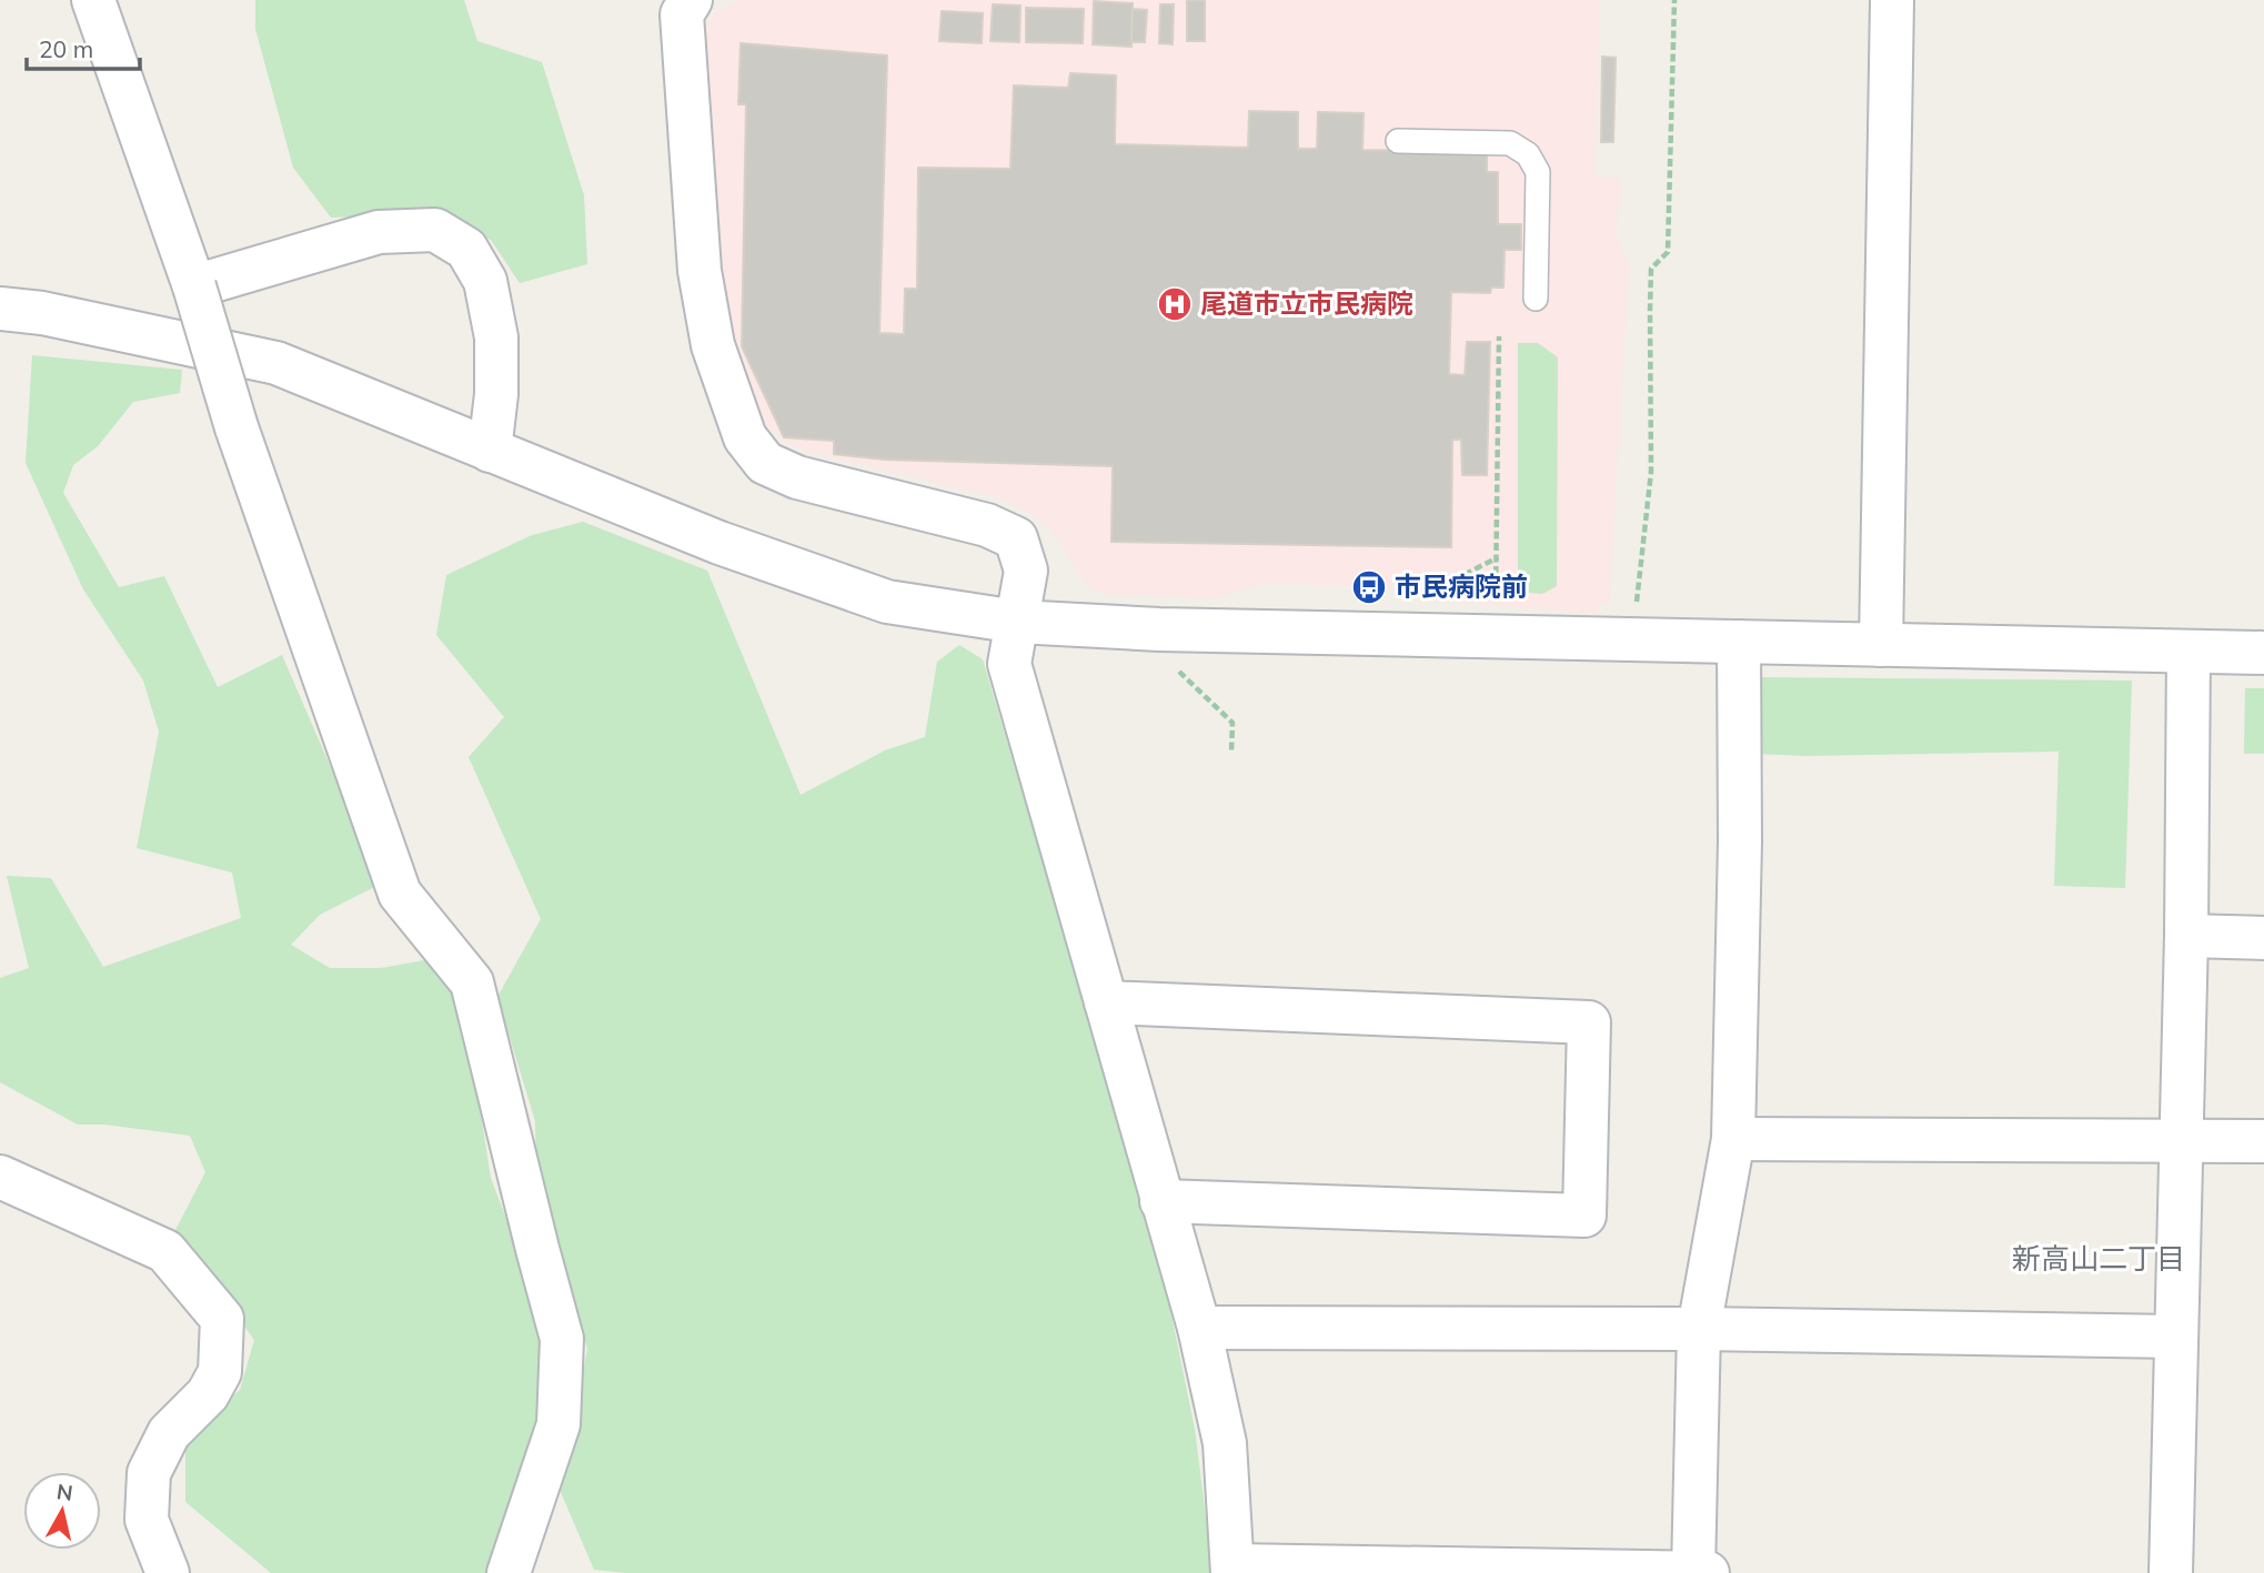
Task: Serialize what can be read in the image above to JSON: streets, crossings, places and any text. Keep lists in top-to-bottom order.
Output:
{
  "districts": ["新高山二丁目"],
  "places": {
    "hospital": ["尾道市立市民病院"],
    "bus stop": ["市民病院前"]
  },
  "scale_bar": "20 m",
  "north": "top"
}
